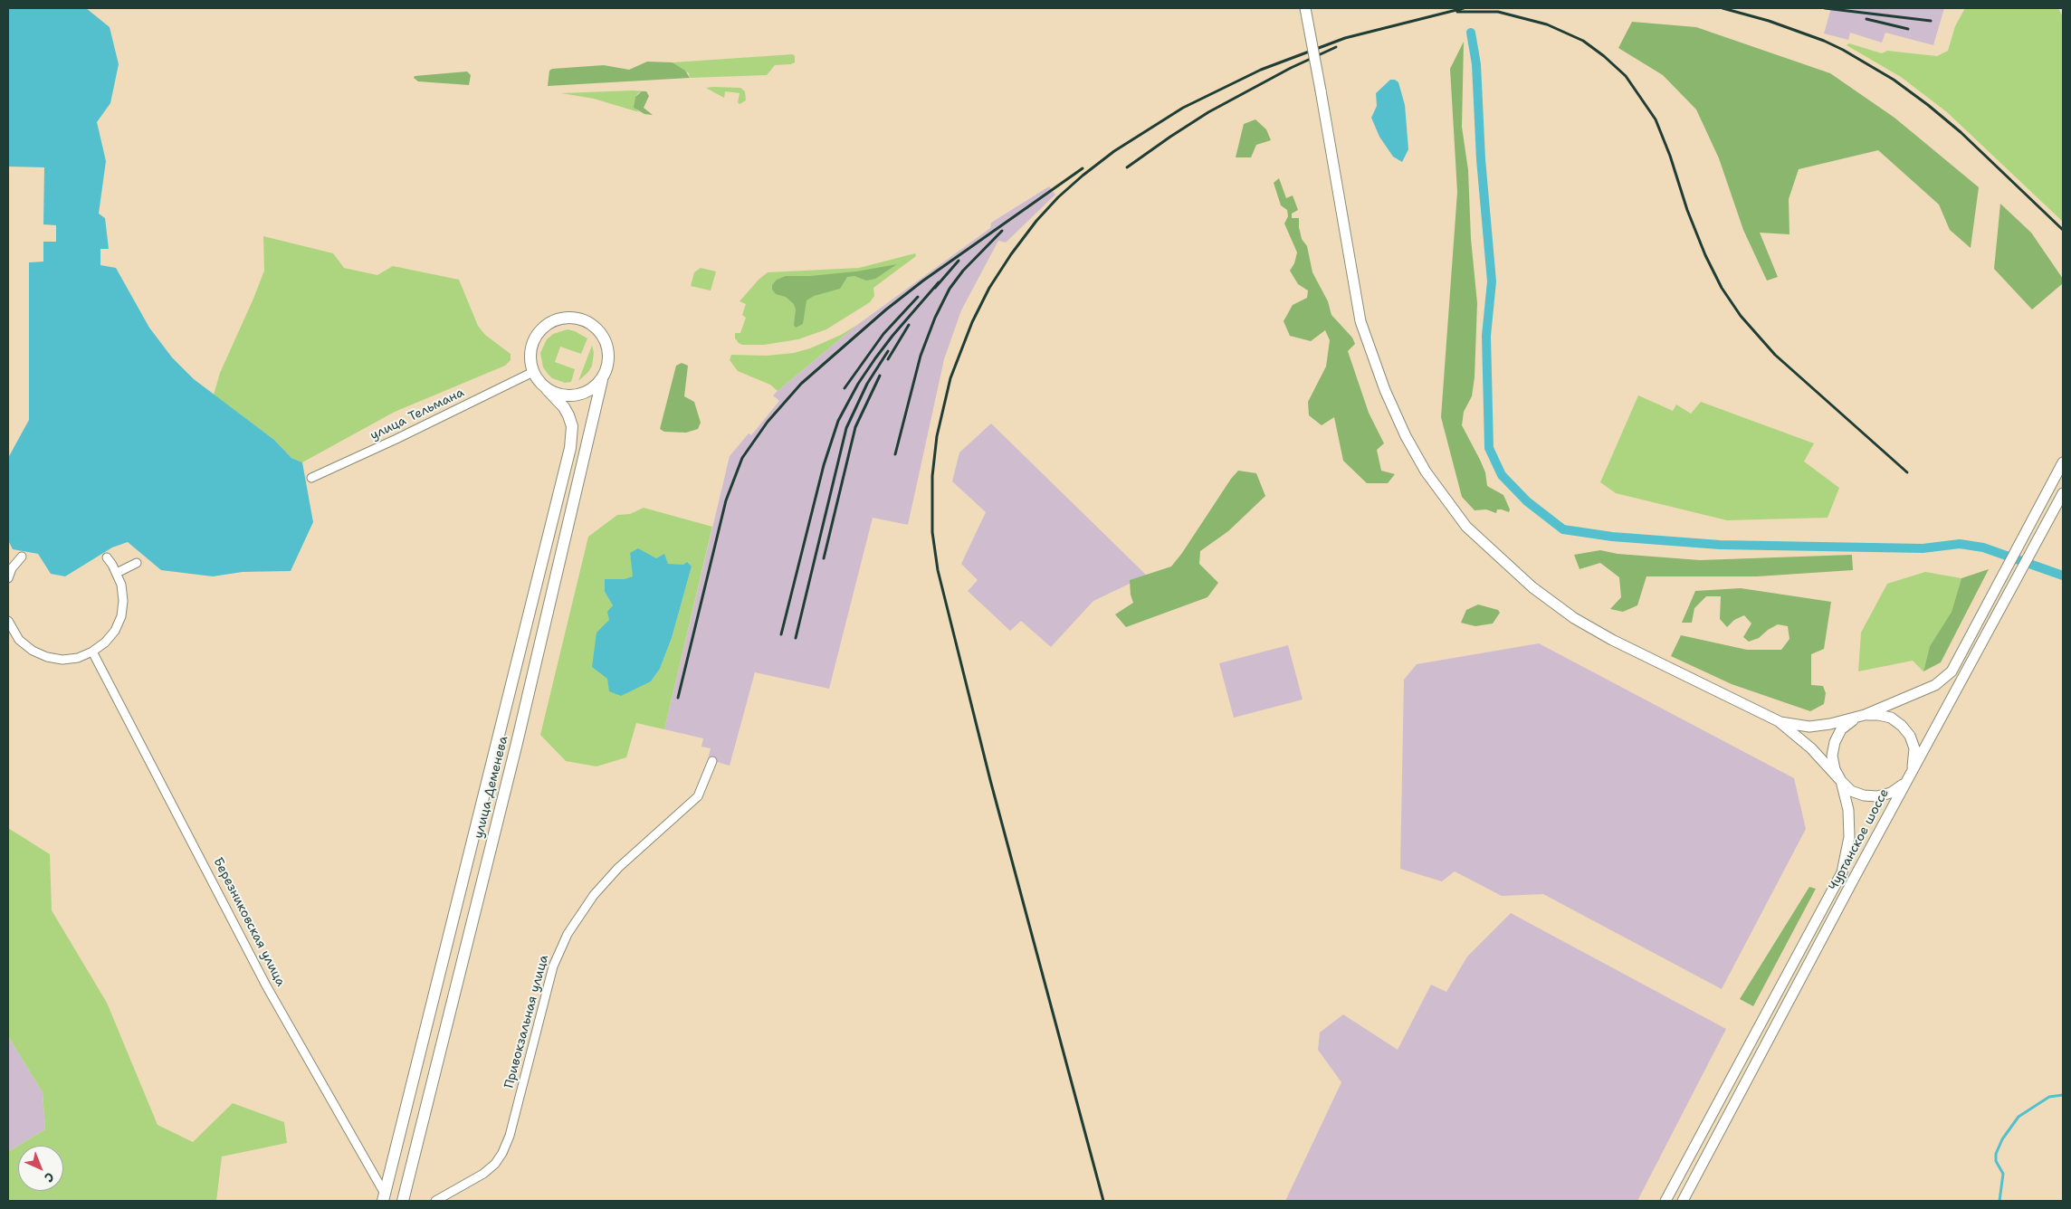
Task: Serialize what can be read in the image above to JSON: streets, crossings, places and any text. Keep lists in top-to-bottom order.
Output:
{
  "streets": {
    "main road": ["улица Деменева"],
    "street": [
      "улица Тельмана",
      "Чуртанское шоссе",
      "Березниковская улица",
      "Привокзальная улица"
    ]
  },
  "crossings": [
    ["улица Тельмана", "улица Деменева"],
    ["улица Деменева", "Березниковская улица"]
  ],
  "north": "bottom right"
}
